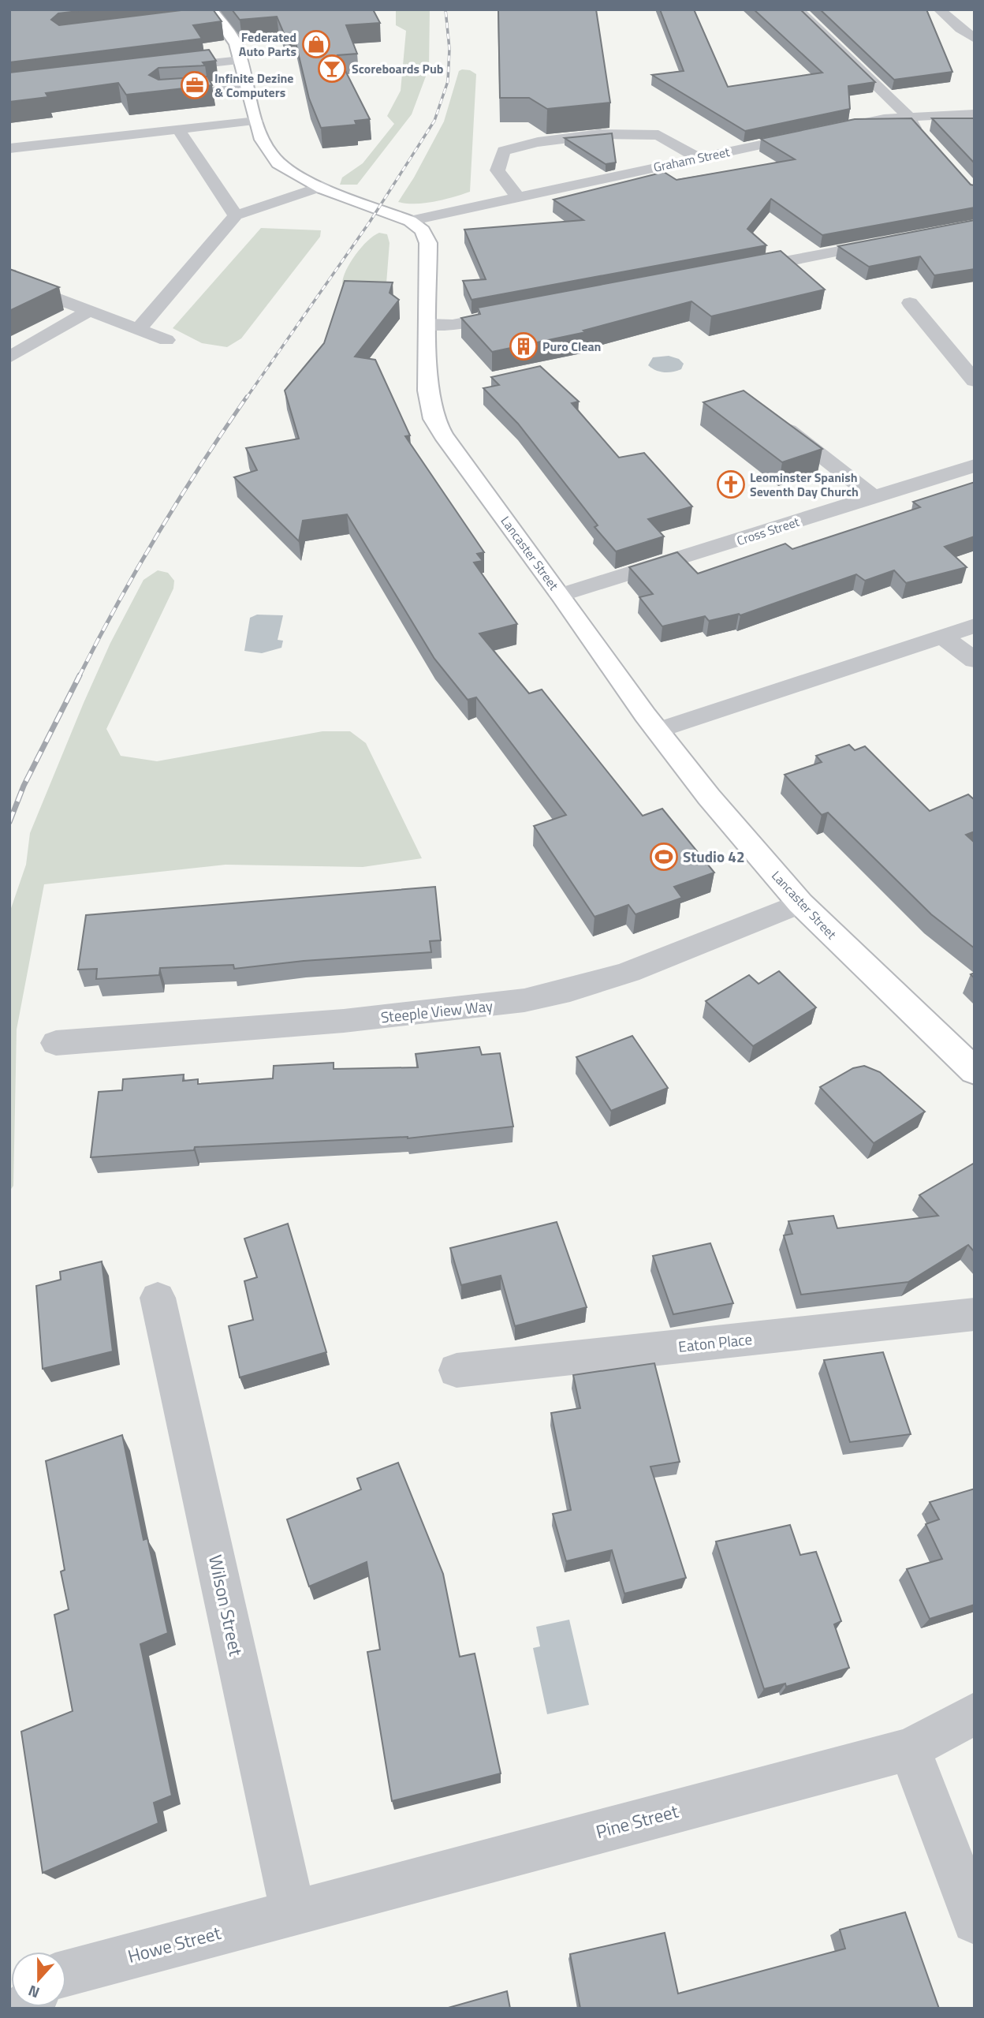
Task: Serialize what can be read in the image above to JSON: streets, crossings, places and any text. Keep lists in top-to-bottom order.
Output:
{
  "streets": {
    "main road": ["Lancaster Street"],
    "street": [
      "Graham Street",
      "Cross Street",
      "Steeple View Way",
      "Eaton Place",
      "Wilson Street",
      "Pine Street",
      "Howe Street"
    ]
  },
  "crossings": [
    ["Graham Street", "Lancaster Street"],
    ["Cross Street", "Lancaster Street"],
    ["Lancaster Street", "Steeple View Way"],
    ["Wilson Street", "Pine Street"],
    ["Wilson Street", "Howe Street"],
    ["Pine Street", "Howe Street"]
  ],
  "places": {
    "shop": ["Federated Auto Parts"],
    "bar": ["Scoreboards Pub"],
    "office": ["Infinite Dezine & Computers"],
    "building": ["Puro Clean"],
    "church": ["Leominster Spanish Seventh Day Church"],
    "sports": ["Studio 42"]
  },
  "north": "bottom"
}
